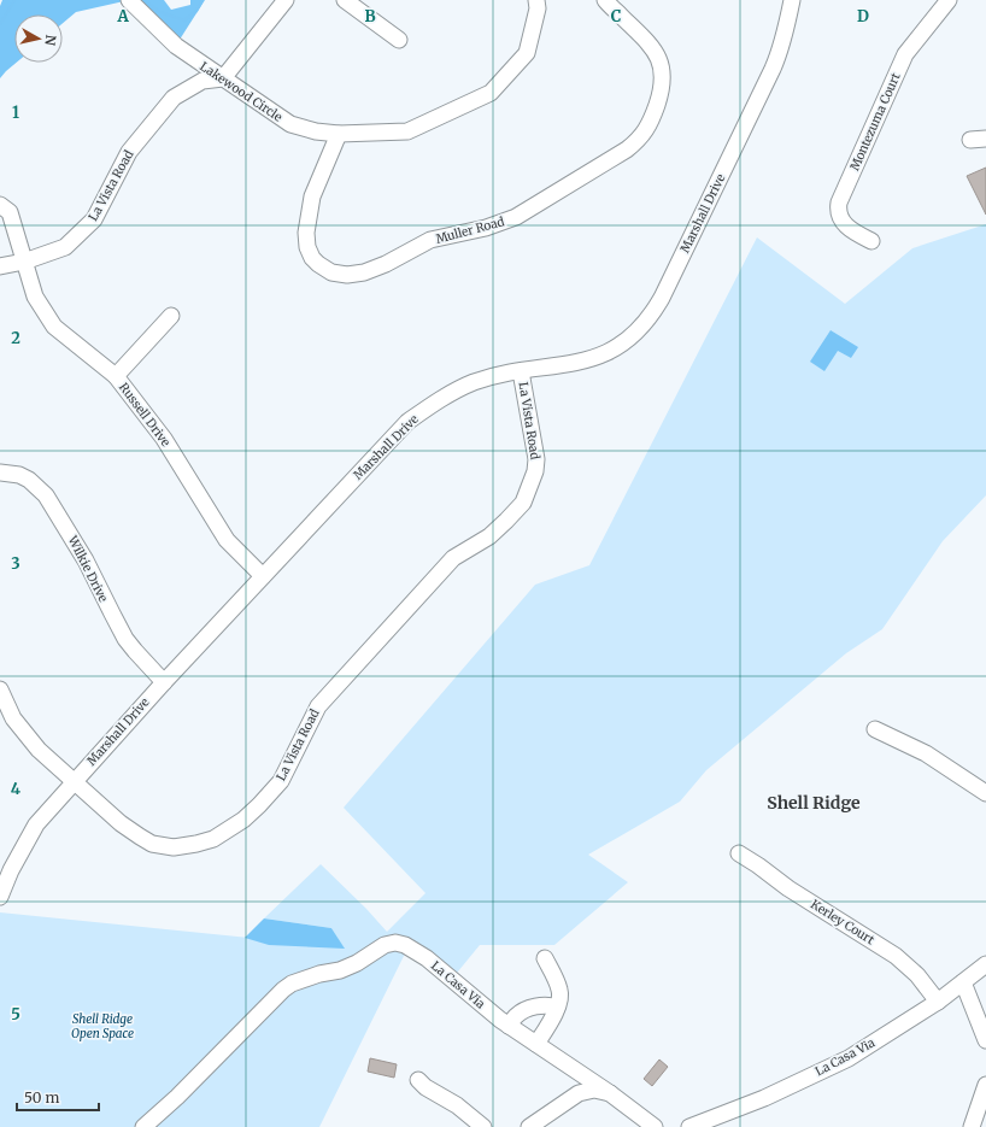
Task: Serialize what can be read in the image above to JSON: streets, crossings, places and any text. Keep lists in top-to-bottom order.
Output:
{
  "streets": {
    "street": [
      "Lakewood Circle",
      "Montezuma Court",
      "La Vista Road",
      "Marshall Drive",
      "Muller Road",
      "Russell Drive",
      "Wilkie Drive",
      "Kerley Court",
      "La Casa Via"
    ]
  },
  "crossings": [
    ["Lakewood Circle", "La Vista Road"],
    ["Lakewood Circle", "Muller Road"],
    ["La Vista Road", "Marshall Drive"],
    ["La Vista Road", "Russell Drive"],
    ["Marshall Drive", "Russell Drive"],
    ["Marshall Drive", "Wilkie Drive"],
    ["Kerley Court", "La Casa Via"]
  ],
  "districts": ["Shell Ridge"],
  "parks": ["Shell Ridge Open Space"],
  "scale_bar": "50 m",
  "north": "right",
  "grid": {
    "columns": [
      "A",
      "B",
      "C",
      "D"
    ],
    "rows": [
      "1",
      "2",
      "3",
      "4",
      "5"
    ]
  }
}
